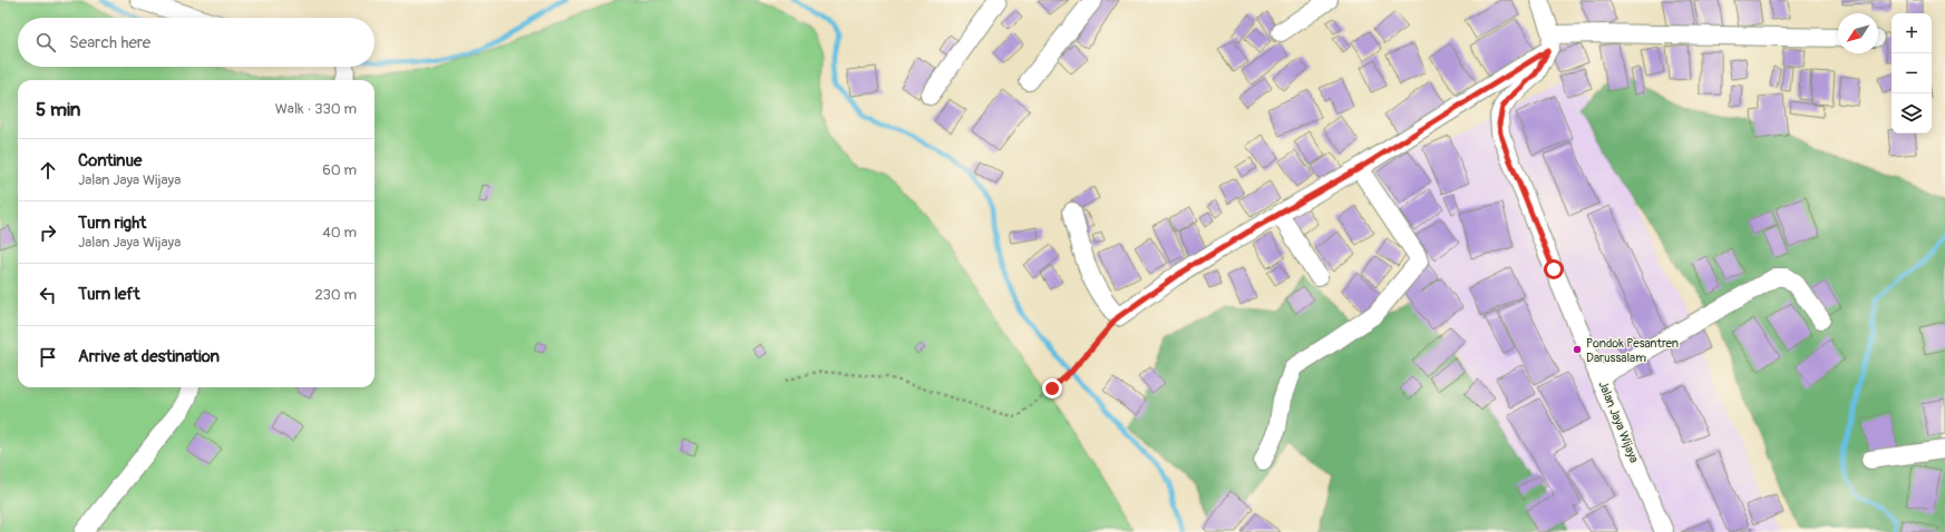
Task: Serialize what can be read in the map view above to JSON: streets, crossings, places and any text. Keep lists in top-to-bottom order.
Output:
{
  "streets": {
    "street": ["Jalan Jaya Wijaya"]
  },
  "places": ["Pondok Pesantren Darussalam"],
  "north": "bottom left",
  "page": {
    "map_buttons": ["+", "−"],
    "search": "Search here",
    "heading": ["5 min", "Walk · 330 m"],
    "list": [
      ["Continue", "Jalan Jaya Wijaya", "60 m"],
      ["Turn right", "Jalan Jaya Wijaya", "40 m"],
      ["Turn left", "230 m"],
      "Arrive at destination"
    ]
  }
}
